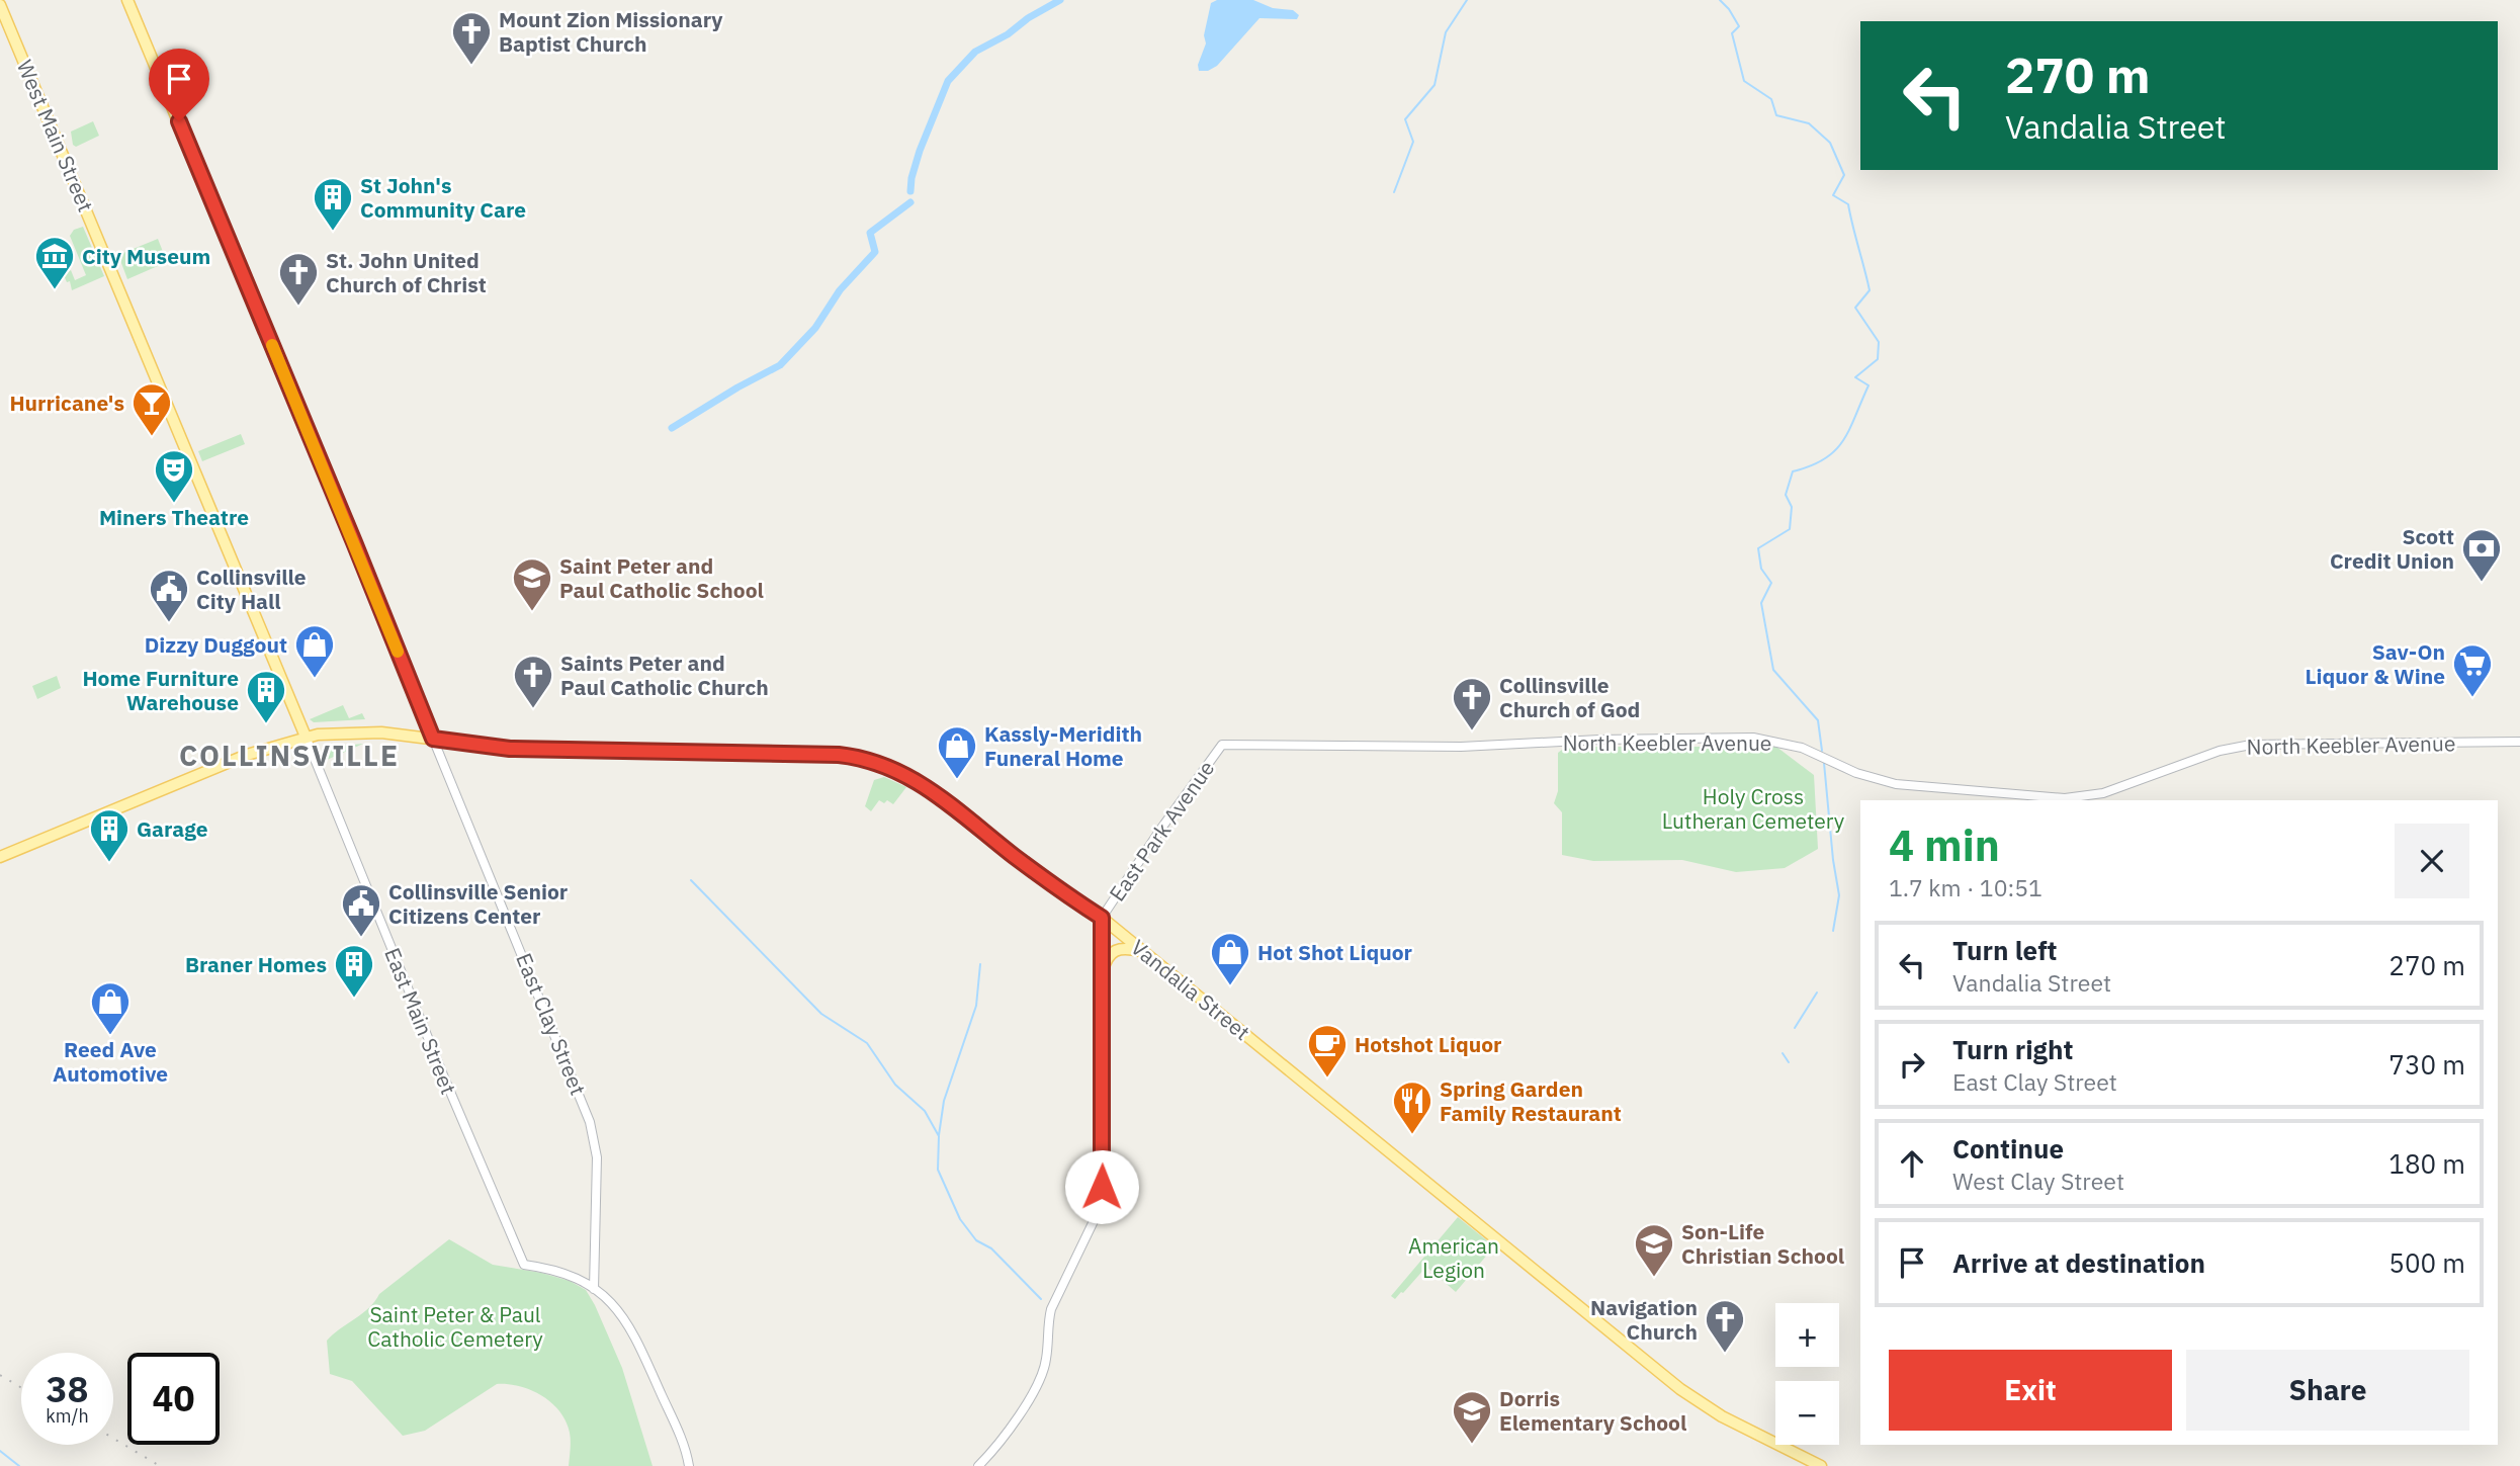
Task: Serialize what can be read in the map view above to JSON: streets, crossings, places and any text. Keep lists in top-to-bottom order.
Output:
{
  "streets": {
    "main road": [
      "West Main Street",
      "Vandalia Street",
      "East Main Street",
      "East Clay Street"
    ],
    "street": ["North Keebler Avenue", "East Park Avenue"]
  },
  "crossings": [
    ["West Main Street", "East Main Street"],
    ["North Keebler Avenue", "East Park Avenue"],
    ["East Park Avenue", "Vandalia Street"],
    ["Vandalia Street", "East Main Street"],
    ["Vandalia Street", "East Clay Street"],
    ["East Main Street", "East Clay Street"]
  ],
  "districts": ["COLLINSVILLE"],
  "parks": ["Holy Cross Lutheran Cemetery", "American Legion", "Saint Peter & Paul Catholic Cemetery"],
  "places": {
    "church": [
      "Mount Zion Missionary Baptist Church",
      "St. John United Church of Christ",
      "Saints Peter and Paul Catholic Church",
      "Collinsville Church of God",
      "Navigation Church"
    ],
    "building": [
      "St John's Community Care",
      "Home Furniture Warehouse",
      "Garage",
      "Braner Homes"
    ],
    "museum": ["City Museum"],
    "bar": ["Hurricane's"],
    "theatre": ["Miners Theatre"],
    "bank": ["Scott Credit Union"],
    "school or university": ["Saint Peter and Paul Catholic School", "Son-Life Christian School", "Dorris Elementary School"],
    "public building": ["Collinsville City Hall", "Collinsville Senior Citizens Center"],
    "shop": [
      "Dizzy Duggout",
      "Kassly-Meridith Funeral Home",
      "Hot Shot Liquor",
      "Reed Ave Automotive"
    ],
    "supermarket": ["Sav-On Liquor & Wine"],
    "cafe": ["Hotshot Liquor"],
    "restaurant": ["Spring Garden Family Restaurant"]
  },
  "page": {
    "turn": ["270 m", "Vandalia Street"],
    "heading": ["4 min", "1.7 km · 10:51"],
    "list": [
      {
        "name": "Turn left",
        "note": "Vandalia Street",
        "value": "270 m"
      },
      {
        "name": "Turn right",
        "note": "East Clay Street",
        "value": "730 m"
      },
      {
        "name": "Continue",
        "note": "West Clay Street",
        "value": "180 m"
      },
      {
        "name": "Arrive at destination",
        "value": "500 m"
      }
    ],
    "map_buttons": ["+", "−"],
    "buttons": ["Exit", "Share"],
    "speed": "38 km/h",
    "limit": "40"
  }
}
